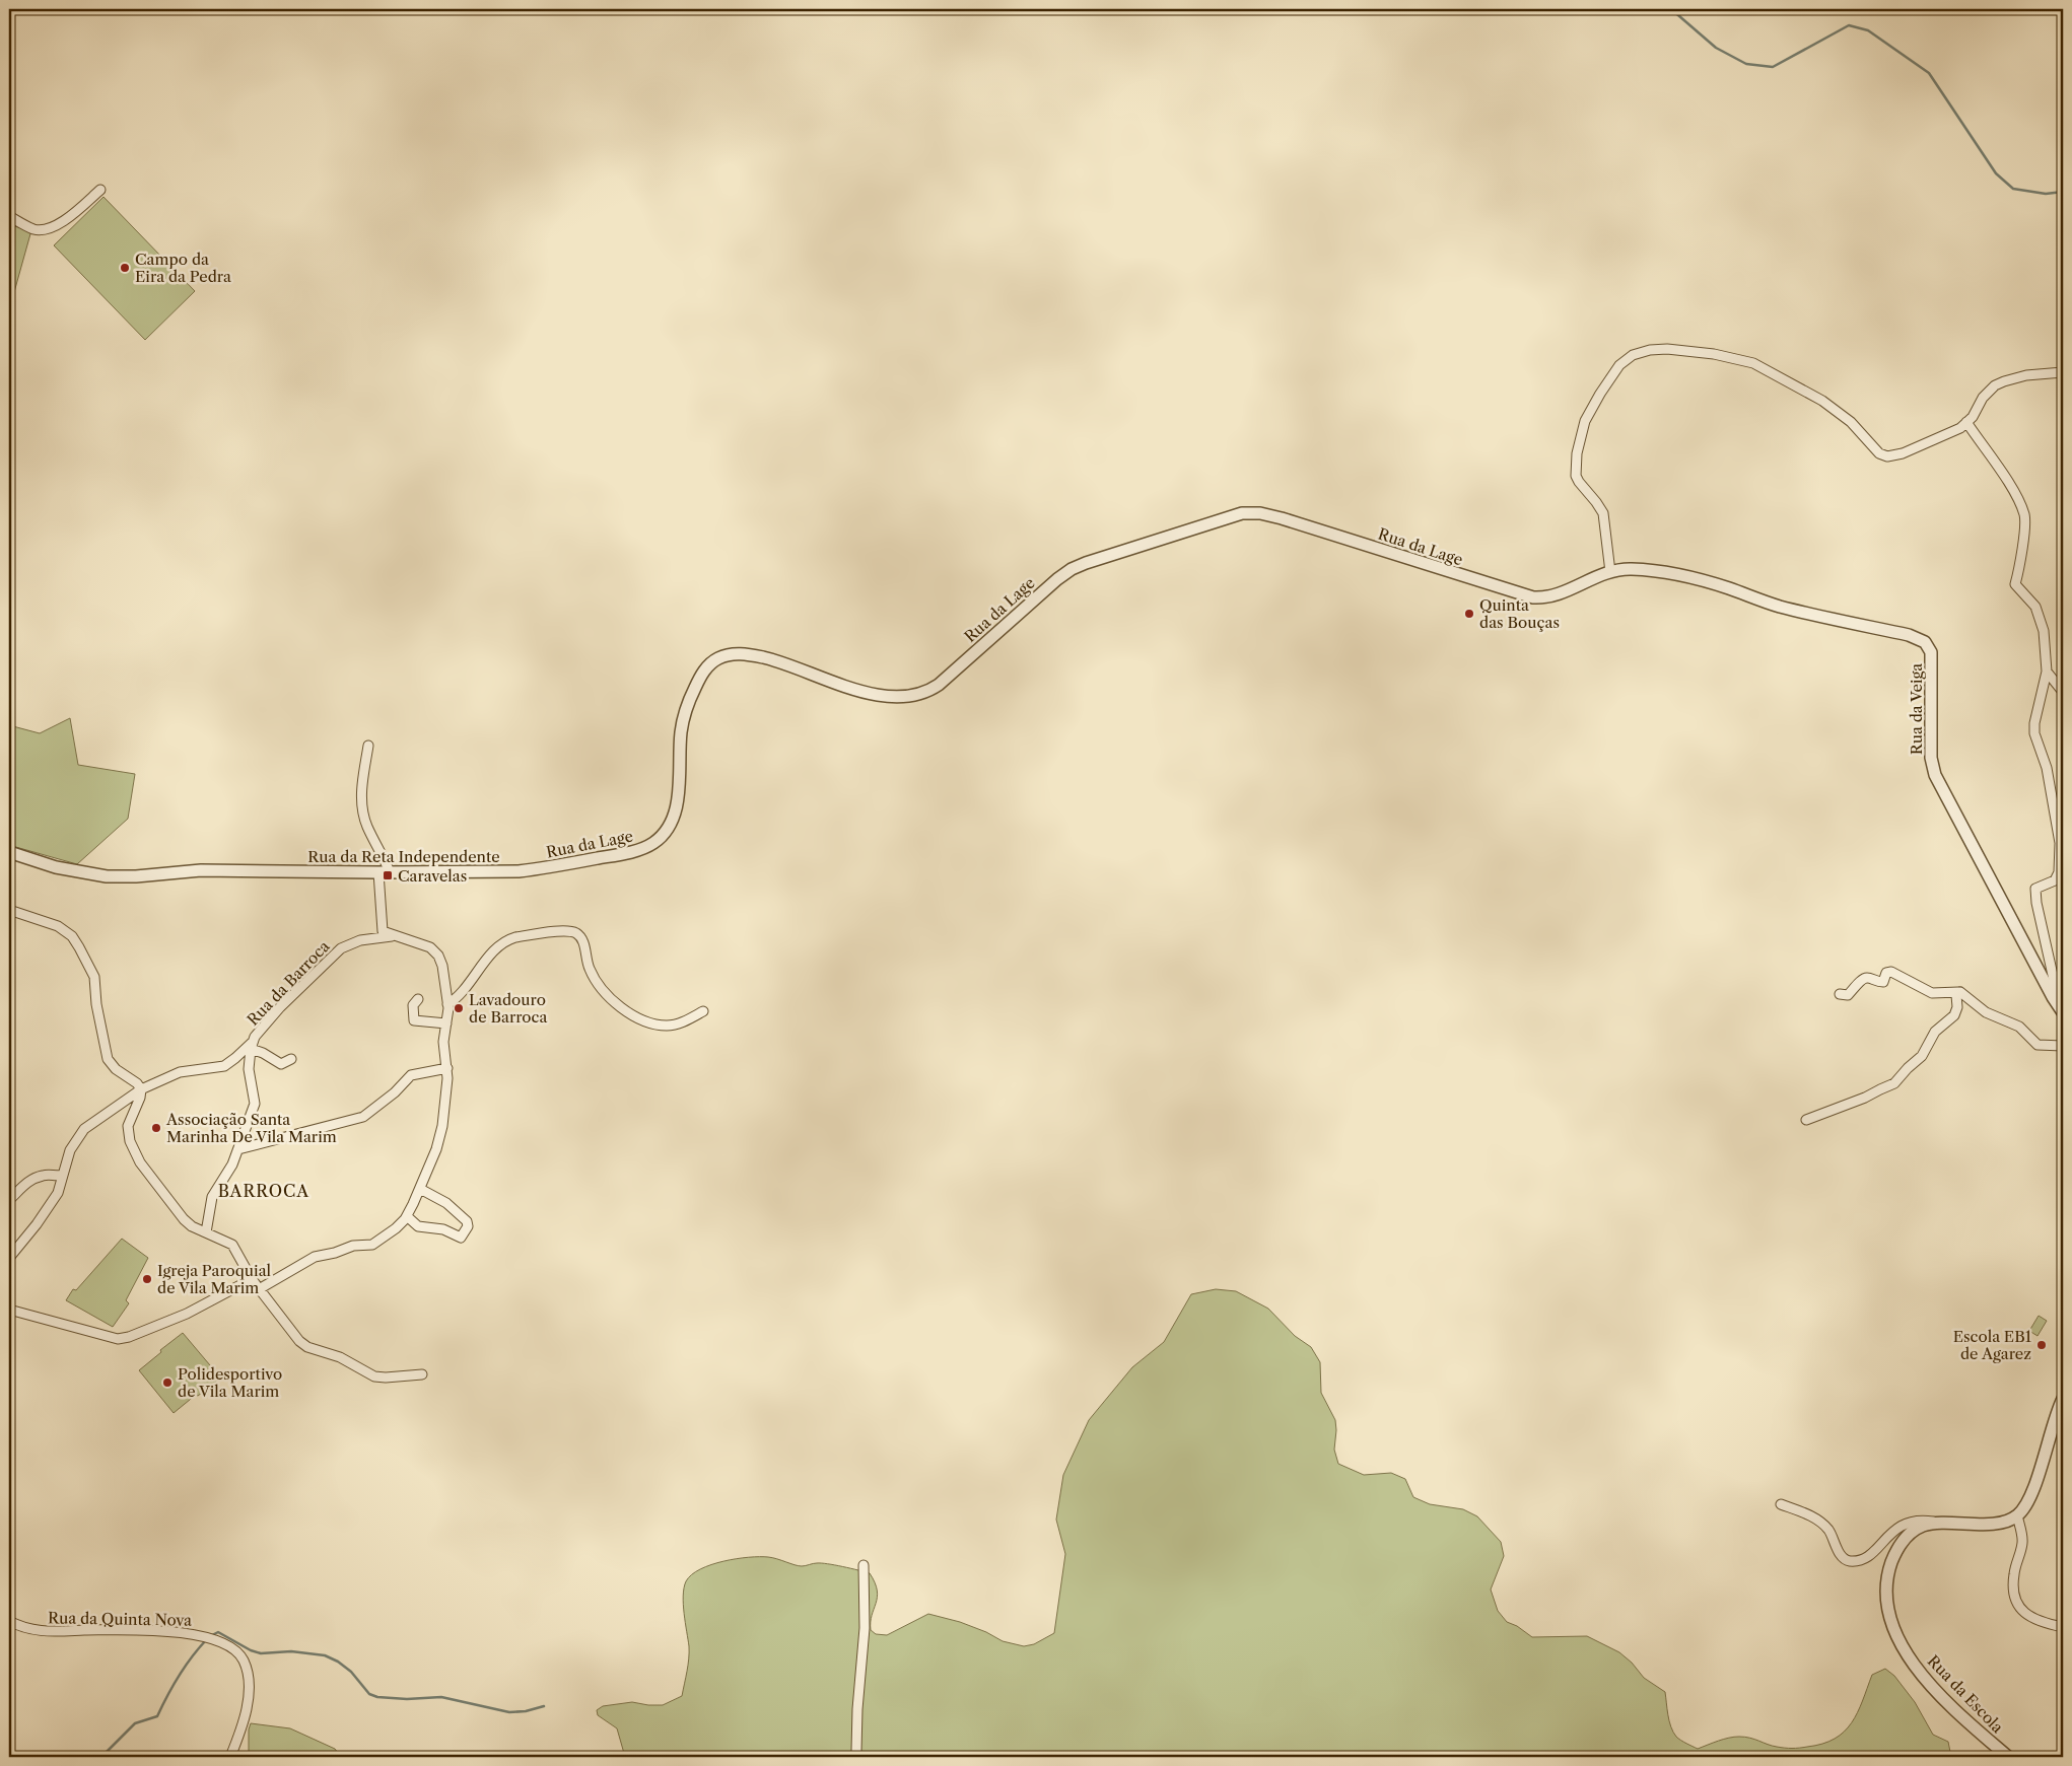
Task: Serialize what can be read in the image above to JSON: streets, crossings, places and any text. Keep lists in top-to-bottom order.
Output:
{
  "streets": {
    "street": [
      "Rua da Lage",
      "Rua da Veiga",
      "Rua da Reta Independente",
      "Rua da Barroca",
      "Rua da Quinta Nova",
      "Rua da Escola"
    ]
  },
  "crossings": [
    ["Rua da Lage", "Rua da Veiga"],
    ["Rua da Lage", "Rua da Reta Independente"]
  ],
  "districts": ["BARROCA"],
  "places": {
    "other": [
      "Campo da Eira da Pedra",
      "Quinta das Bouças",
      "Lavadouro de Barroca",
      "Associação Santa Marinha De Vila Marim",
      "Igreja Paroquial de Vila Marim",
      "Escola EB1 de Agarez",
      "Polidesportivo de Vila Marim"
    ],
    "transit": ["Caravelas"]
  }
}
